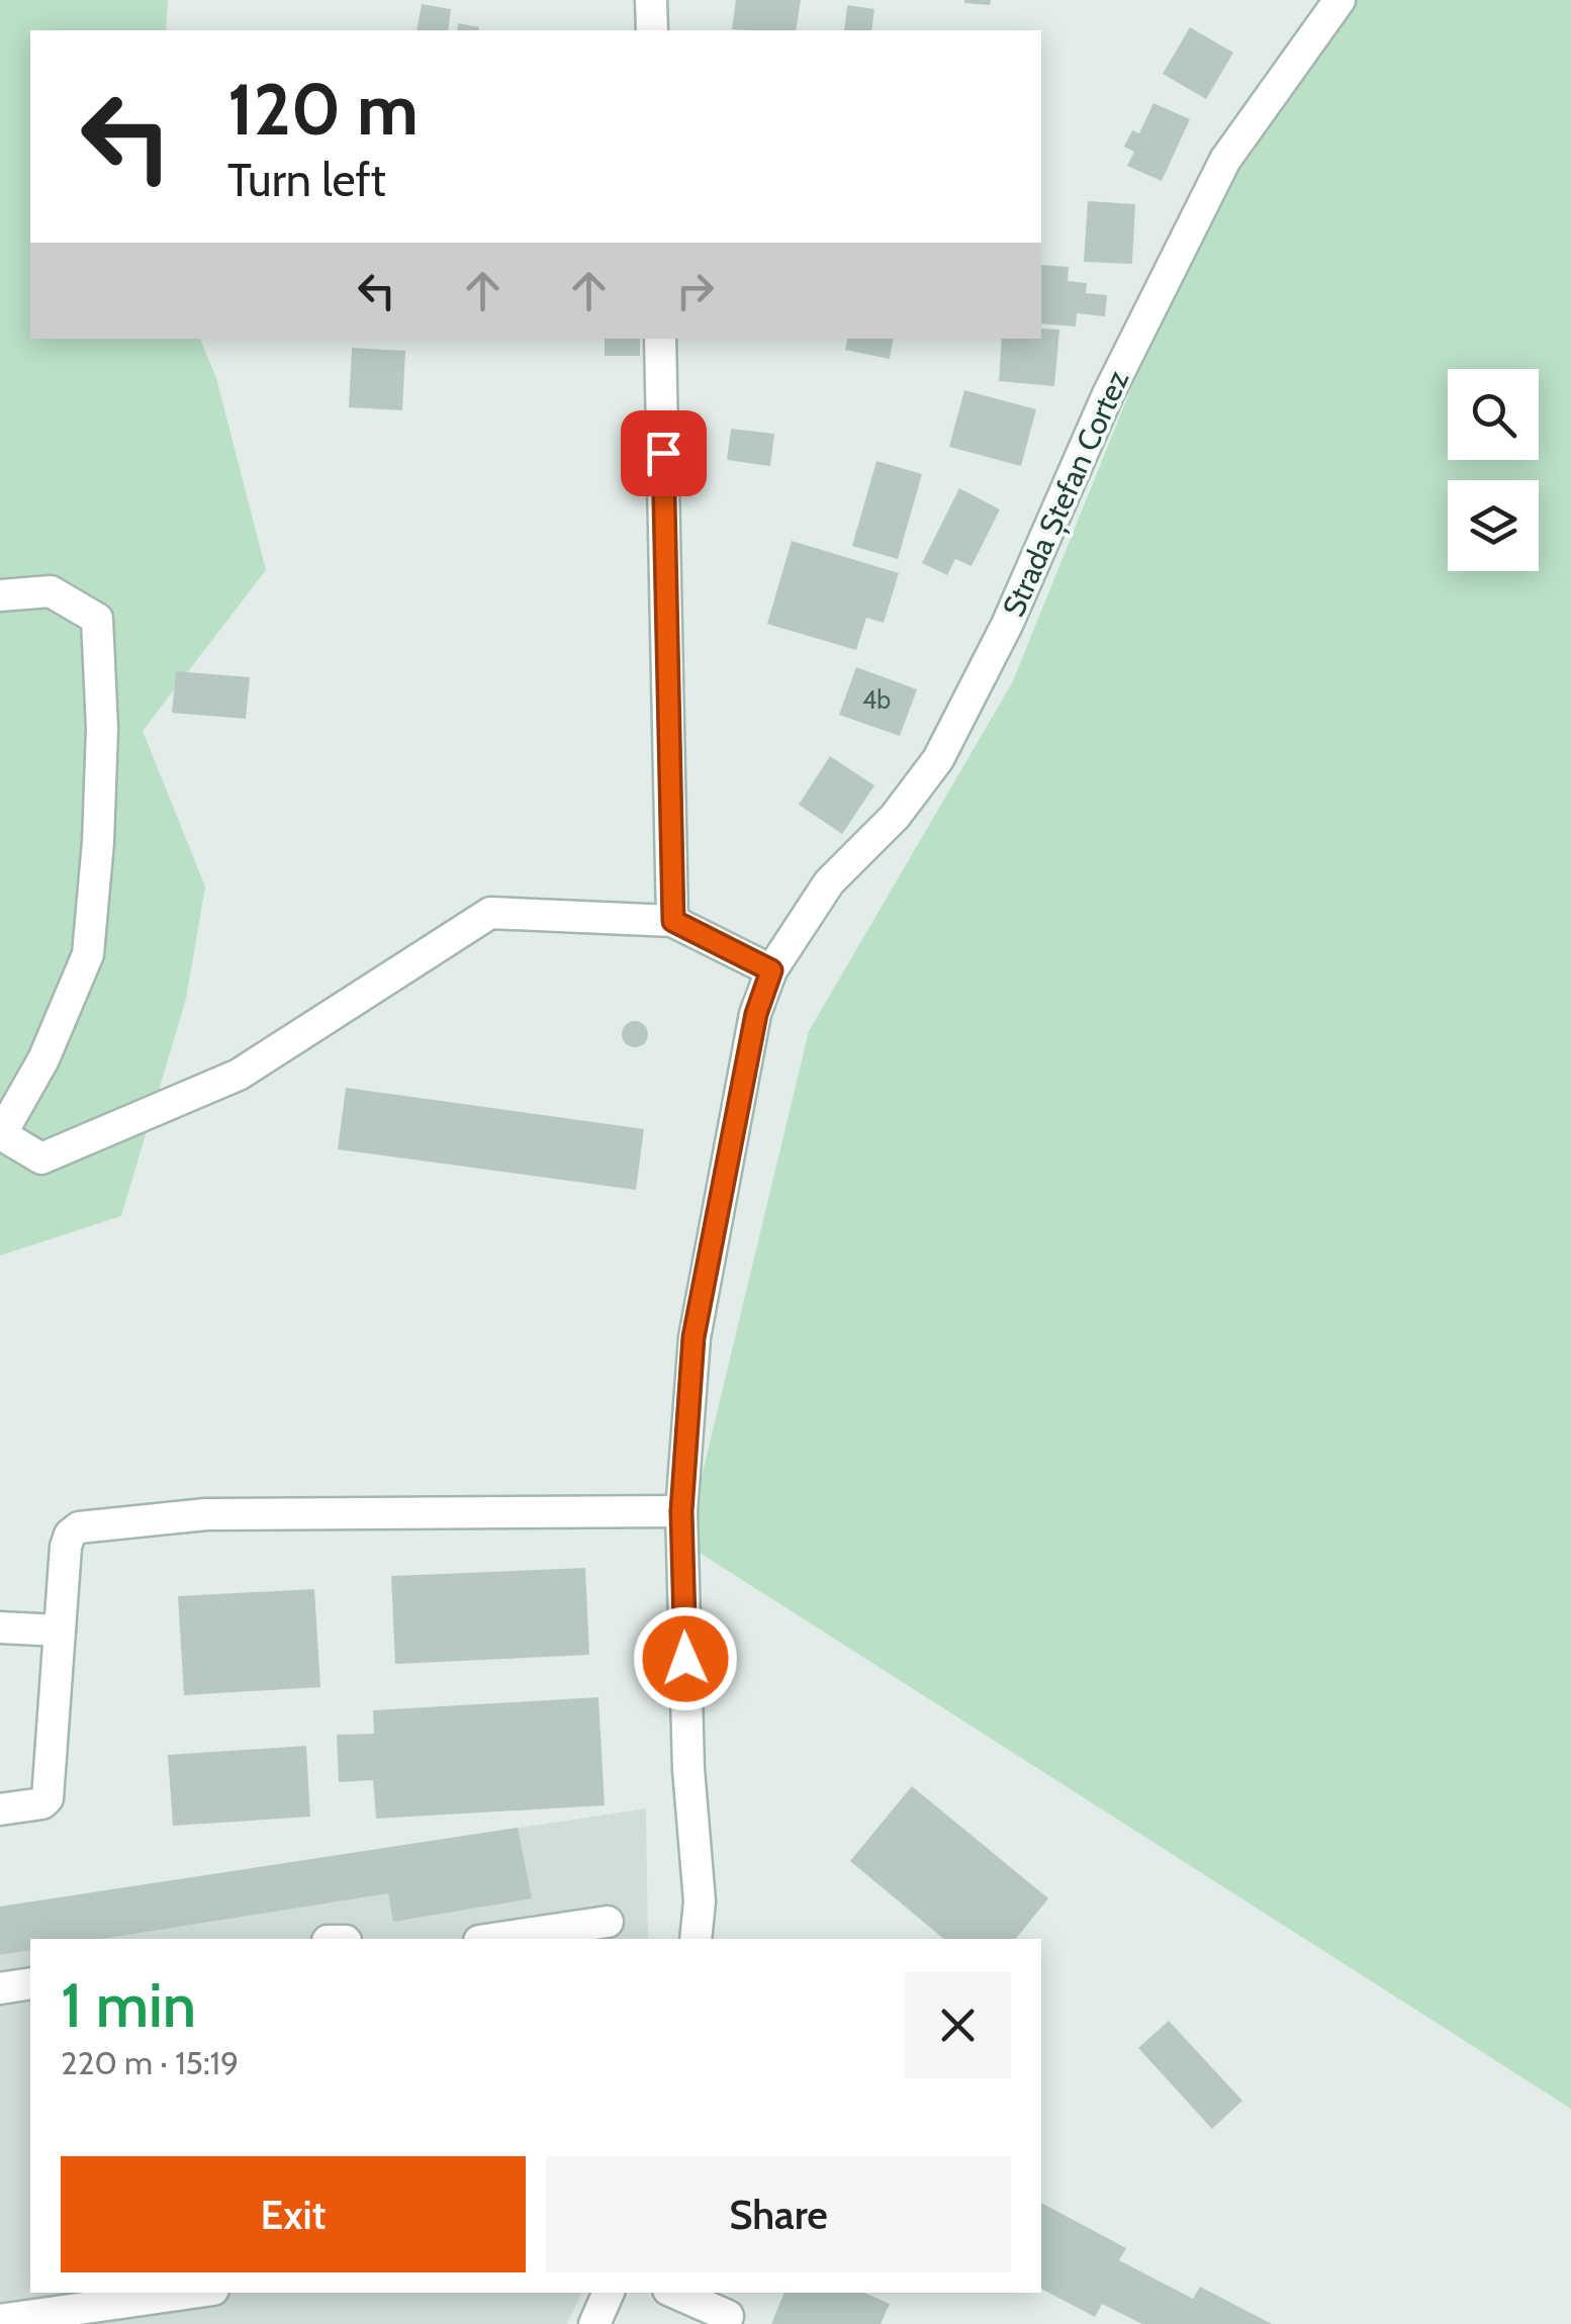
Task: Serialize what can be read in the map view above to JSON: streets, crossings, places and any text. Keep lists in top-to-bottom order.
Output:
{
  "streets": {
    "street": ["Strada Ștefan Cortez"]
  },
  "house_numbers": ["4b"],
  "page": {
    "turn": ["120 m", "Turn left"],
    "heading": ["1 min", "220 m · 15:19"],
    "buttons": ["Exit", "Share"]
  }
}
